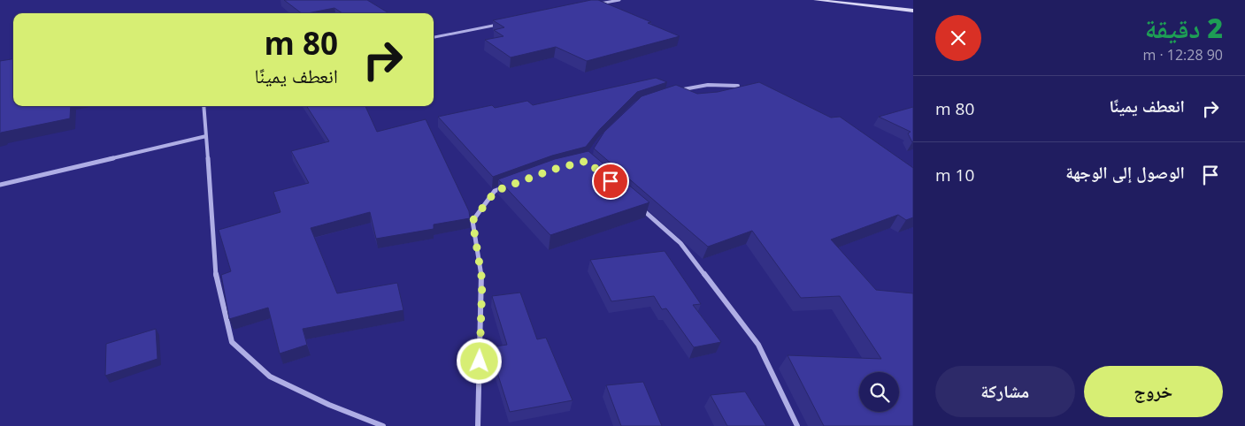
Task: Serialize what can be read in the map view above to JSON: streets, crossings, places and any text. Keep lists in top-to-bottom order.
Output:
{
  "page": {
    "heading": ["2 دقيقة", "90 m · 12:28"],
    "turn": ["80 m", "انعطف يمينًا"],
    "list": [
      {
        "name": "انعطف يمينًا",
        "value": "80 m"
      },
      {
        "name": "الوصول إلى الوجهة",
        "value": "10 m"
      }
    ],
    "buttons": ["خروج", "مشاركة"]
  }
}
